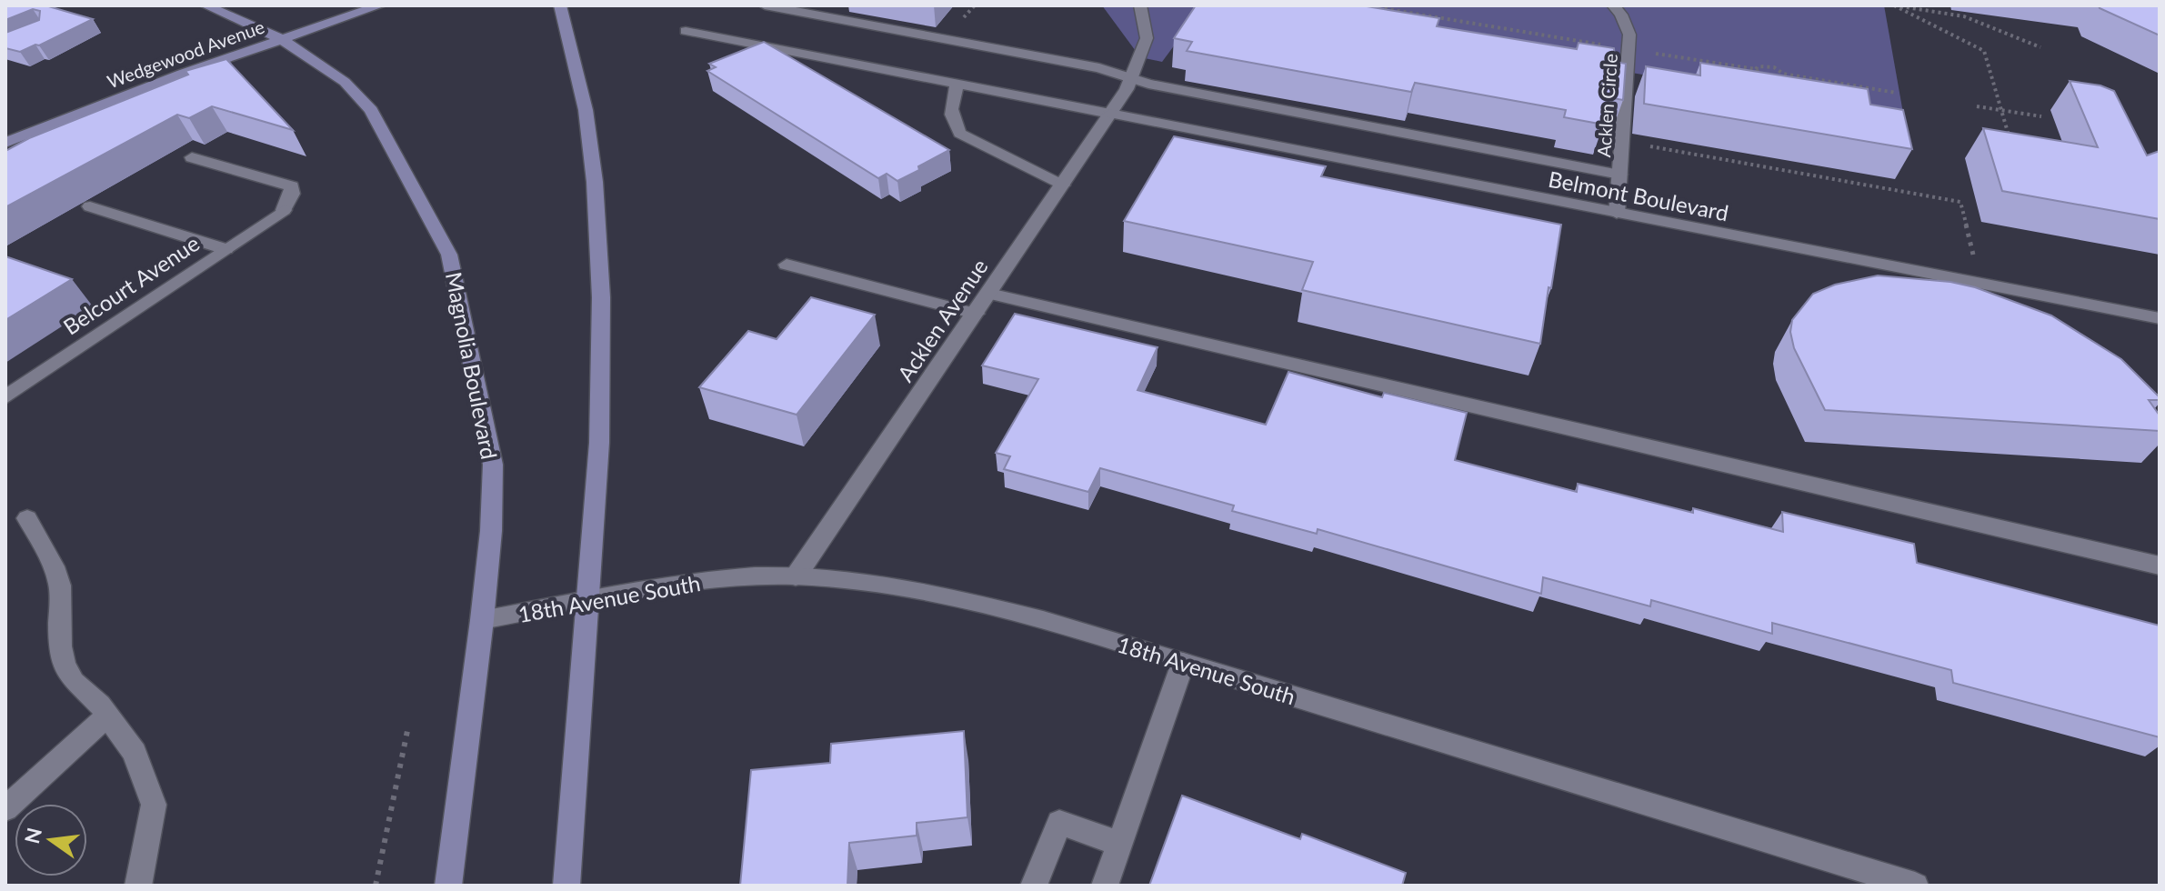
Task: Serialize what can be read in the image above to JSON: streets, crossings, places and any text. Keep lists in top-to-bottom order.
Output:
{
  "streets": {
    "main road": ["Wedgewood Avenue", "Magnolia Boulevard"],
    "street": [
      "Acklen Circle",
      "Belmont Boulevard",
      "Belcourt Avenue",
      "Acklen Avenue",
      "18th Avenue South"
    ]
  },
  "crossings": [
    ["Wedgewood Avenue", "Magnolia Boulevard"],
    ["Acklen Circle", "Belmont Boulevard"],
    ["Belmont Boulevard", "Acklen Avenue"],
    ["Acklen Avenue", "18th Avenue South"],
    ["Magnolia Boulevard", "18th Avenue South"]
  ],
  "north": "left"
}
